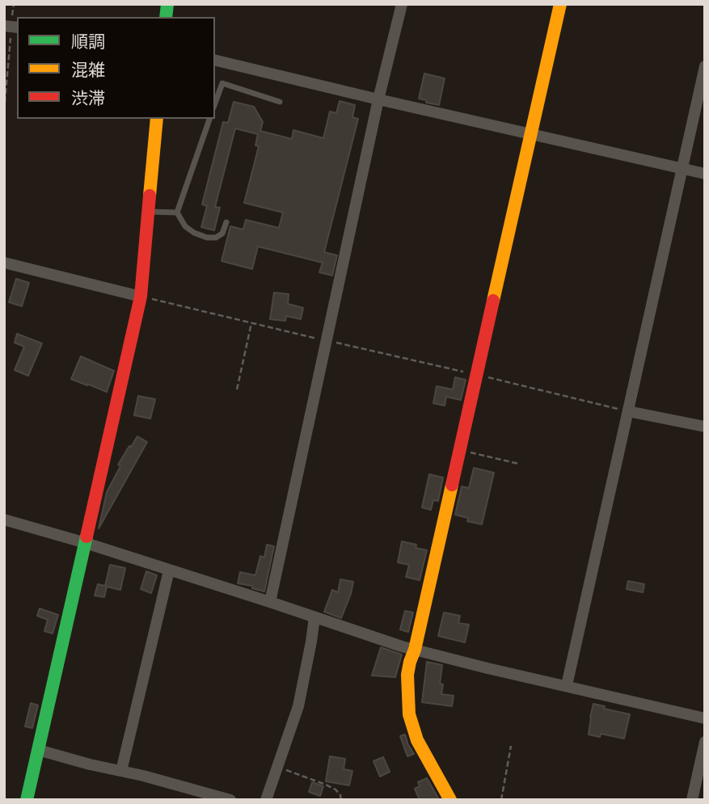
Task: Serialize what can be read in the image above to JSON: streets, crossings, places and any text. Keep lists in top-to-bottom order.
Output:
{
  "legend": ["順調", "混雑", "渋滞"]
}
